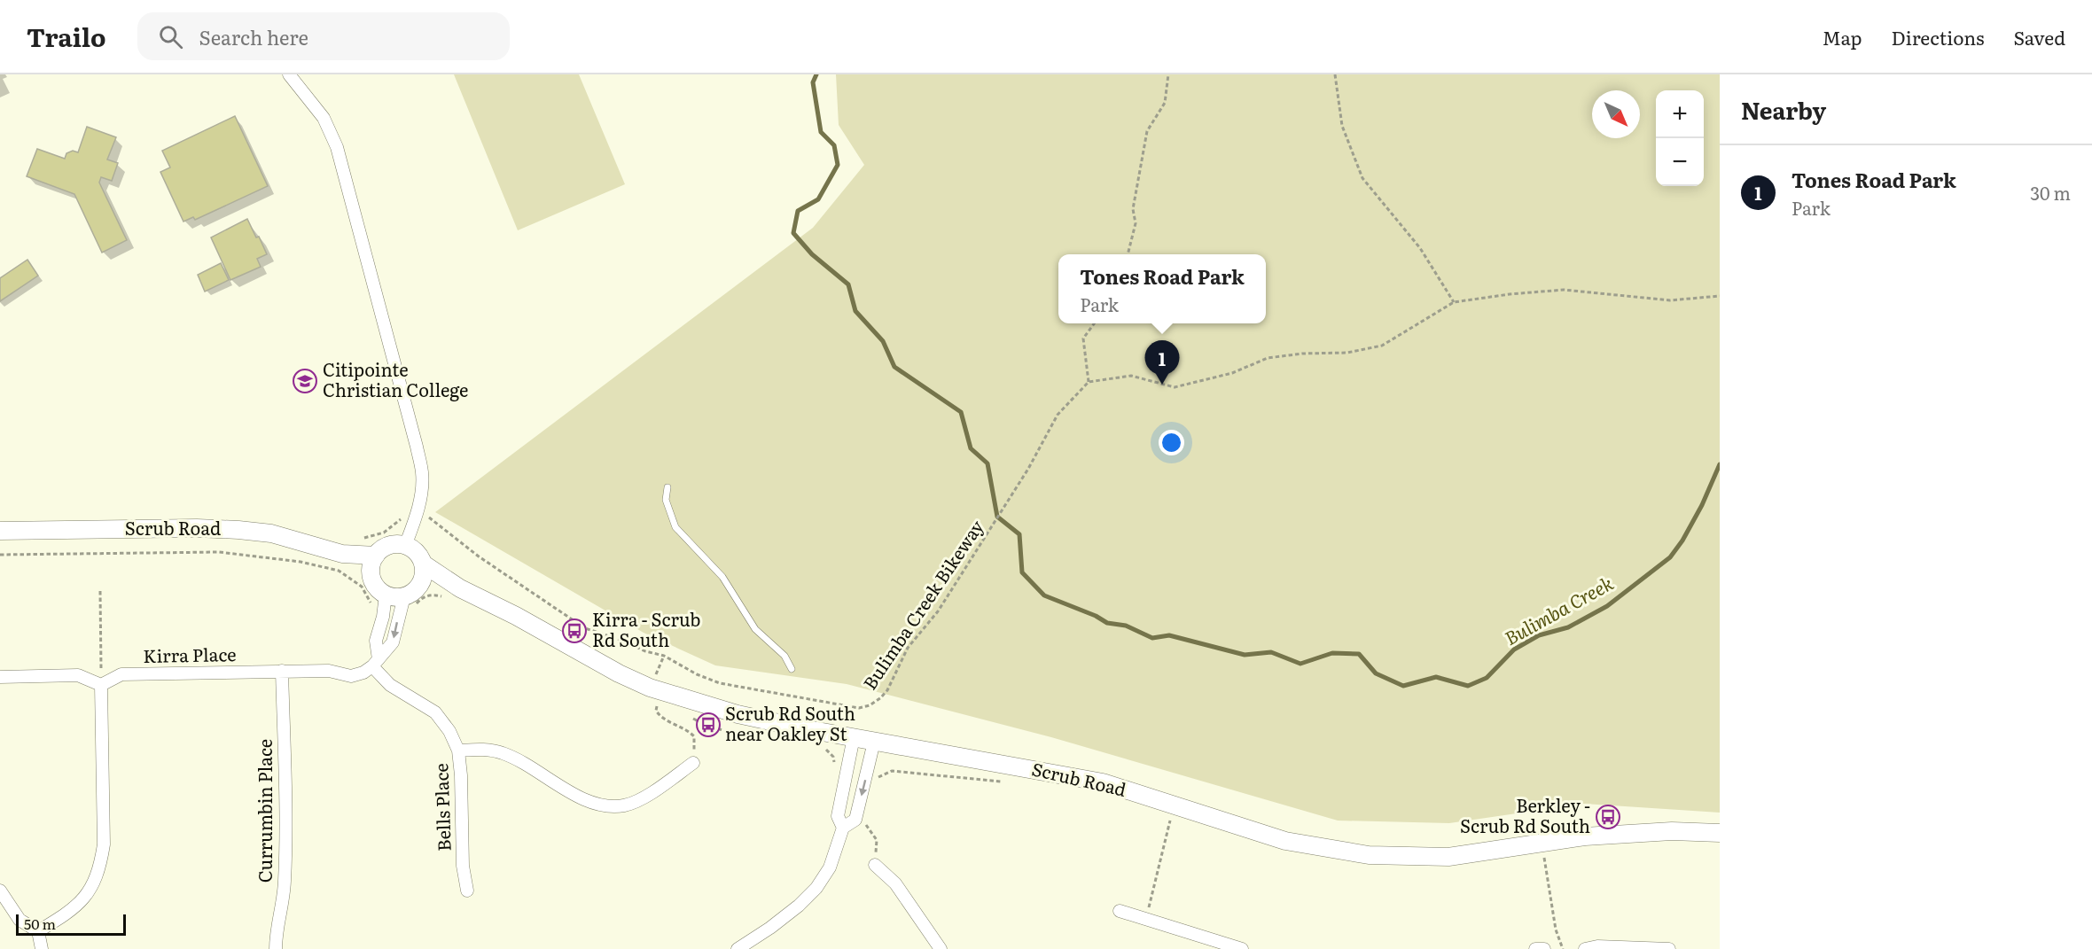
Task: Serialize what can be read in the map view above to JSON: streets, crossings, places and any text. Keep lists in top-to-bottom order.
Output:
{
  "streets": {
    "street": [
      "Scrub Road",
      "Kirra Place",
      "Bells Place",
      "Currumbin Place"
    ],
    "path": ["Bulimba Creek Bikeway"]
  },
  "crossings": [
    ["Kirra Place", "Bells Place"],
    ["Kirra Place", "Currumbin Place"]
  ],
  "water": ["Bulimba Creek"],
  "places": {
    "school or university": ["Citipointe Christian College"],
    "bus stop": ["Kirra - Scrub Rd South", "Scrub Rd South near Oakley St", "Berkley - Scrub Rd South"]
  },
  "scale_bar": "50 m",
  "north": "bottom right",
  "page": {
    "header": "Trailo",
    "search": "Search here",
    "nav": ["Map", "Directions", "Saved"],
    "heading": "Nearby",
    "map_buttons": ["+", "−"],
    "list": [
      {
        "mark": "1",
        "name": "Tones Road Park",
        "note": "Park",
        "value": "30 m"
      }
    ],
    "popup": ["Tones Road Park", "Park"],
    "pins": "1",
    "scale": "50 m"
  }
}
